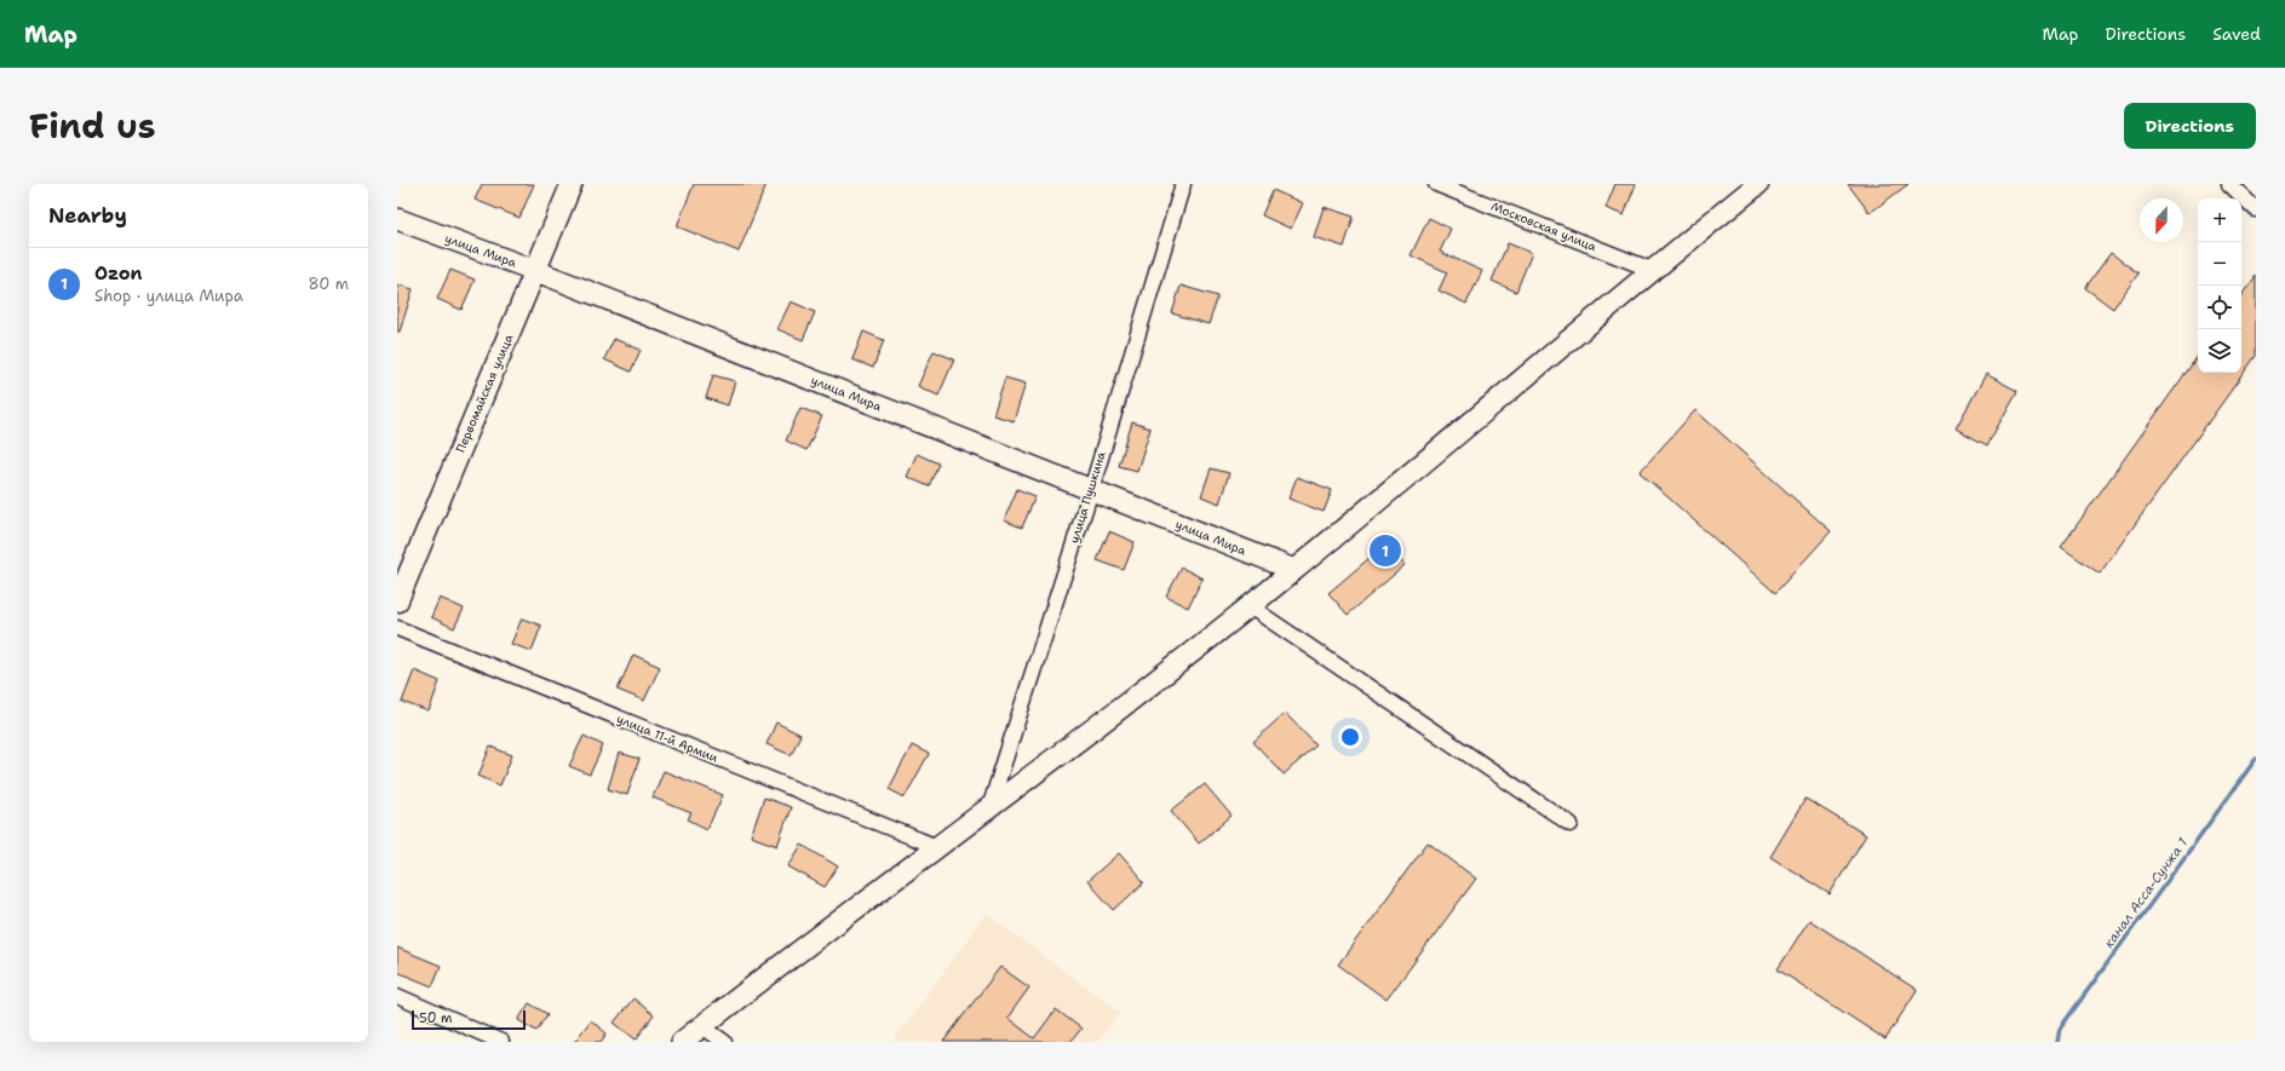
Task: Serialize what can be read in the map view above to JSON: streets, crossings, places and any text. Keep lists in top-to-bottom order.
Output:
{
  "streets": {
    "street": [
      "Московская улица",
      "улица Мира",
      "Первомайская улица",
      "улица Пушкина",
      "улица 11-й Армии"
    ]
  },
  "crossings": [
    ["улица Мира", "Первомайская улица"],
    ["улица Мира", "улица Пушкина"]
  ],
  "water": ["канал Асса-Сунжа 1"],
  "scale_bar": "50 m",
  "north": "bottom",
  "page": {
    "header": "Map",
    "nav": ["Map", "Directions", "Saved"],
    "title": "Find us",
    "buttons": "Directions",
    "heading": "Nearby",
    "map_buttons": ["+", "−"],
    "list": [
      {
        "mark": "1",
        "name": "Ozon",
        "note": "Shop · улица Мира",
        "value": "80 m"
      }
    ],
    "pins": "1",
    "scale": "50 m"
  }
}
